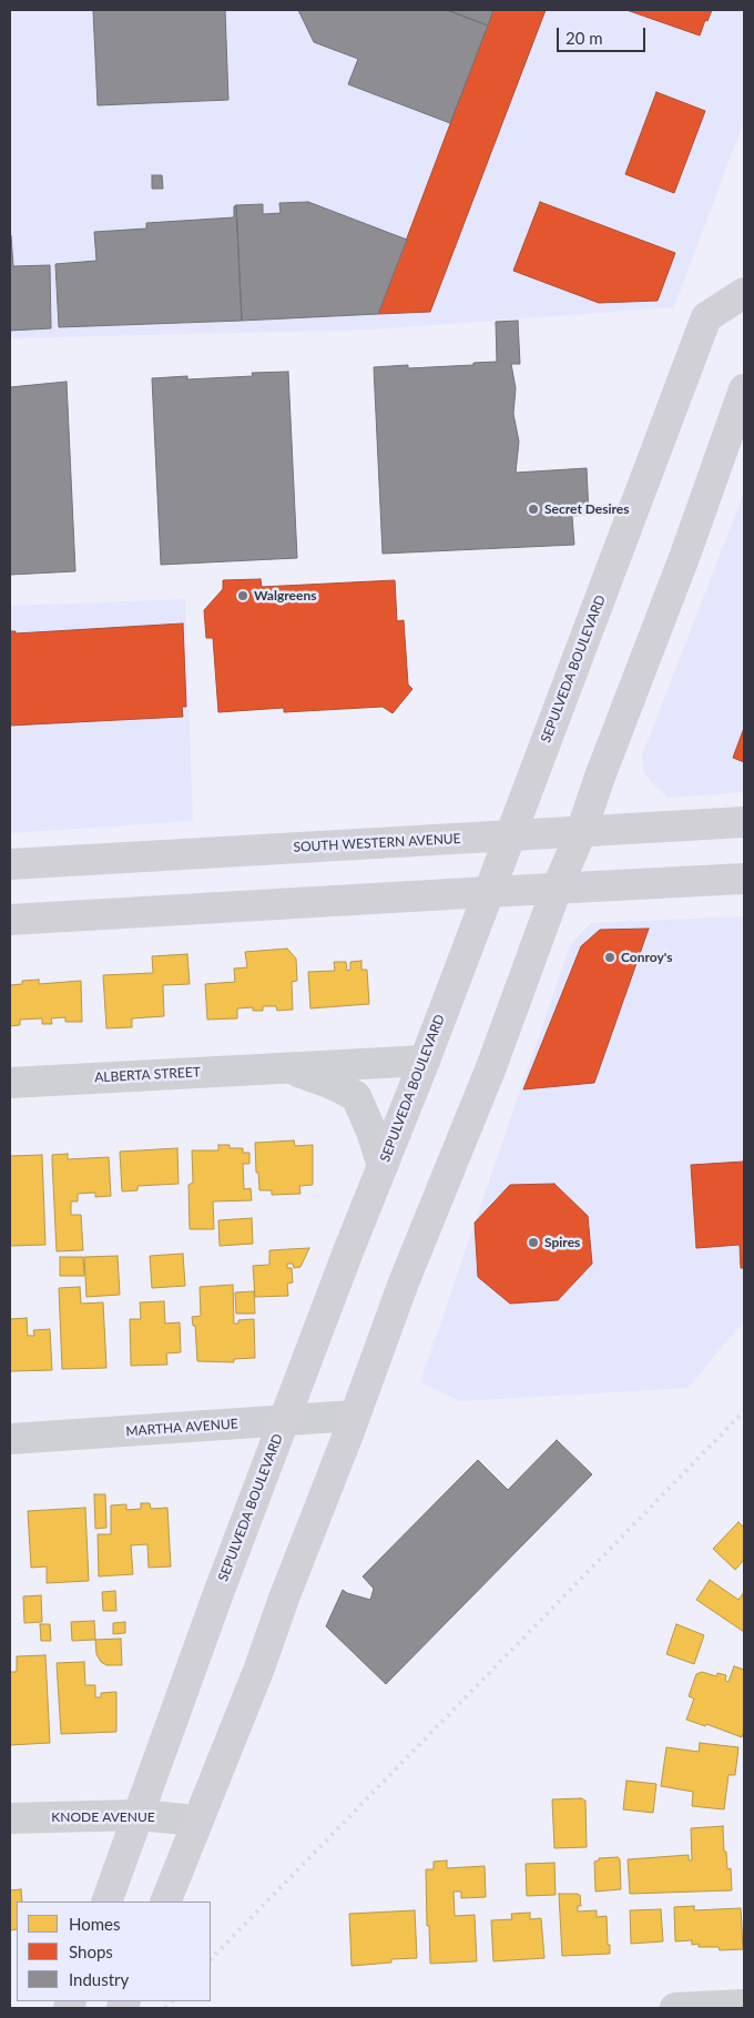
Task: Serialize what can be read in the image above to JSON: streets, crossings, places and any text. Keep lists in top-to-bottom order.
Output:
{
  "streets": {
    "main road": ["SEPULVEDA BOULEVARD", "SOUTH WESTERN AVENUE"],
    "street": ["ALBERTA STREET", "MARTHA AVENUE", "KNODE AVENUE"]
  },
  "crossings": [
    ["SEPULVEDA BOULEVARD", "SOUTH WESTERN AVENUE"],
    ["SEPULVEDA BOULEVARD", "ALBERTA STREET"],
    ["SEPULVEDA BOULEVARD", "MARTHA AVENUE"],
    ["SEPULVEDA BOULEVARD", "KNODE AVENUE"]
  ],
  "places": [
    "Secret Desires",
    "Walgreens",
    "Conroy's",
    "Spires"
  ],
  "legend": ["Homes", "Shops", "Industry"],
  "scale_bar": "20 m"
}
